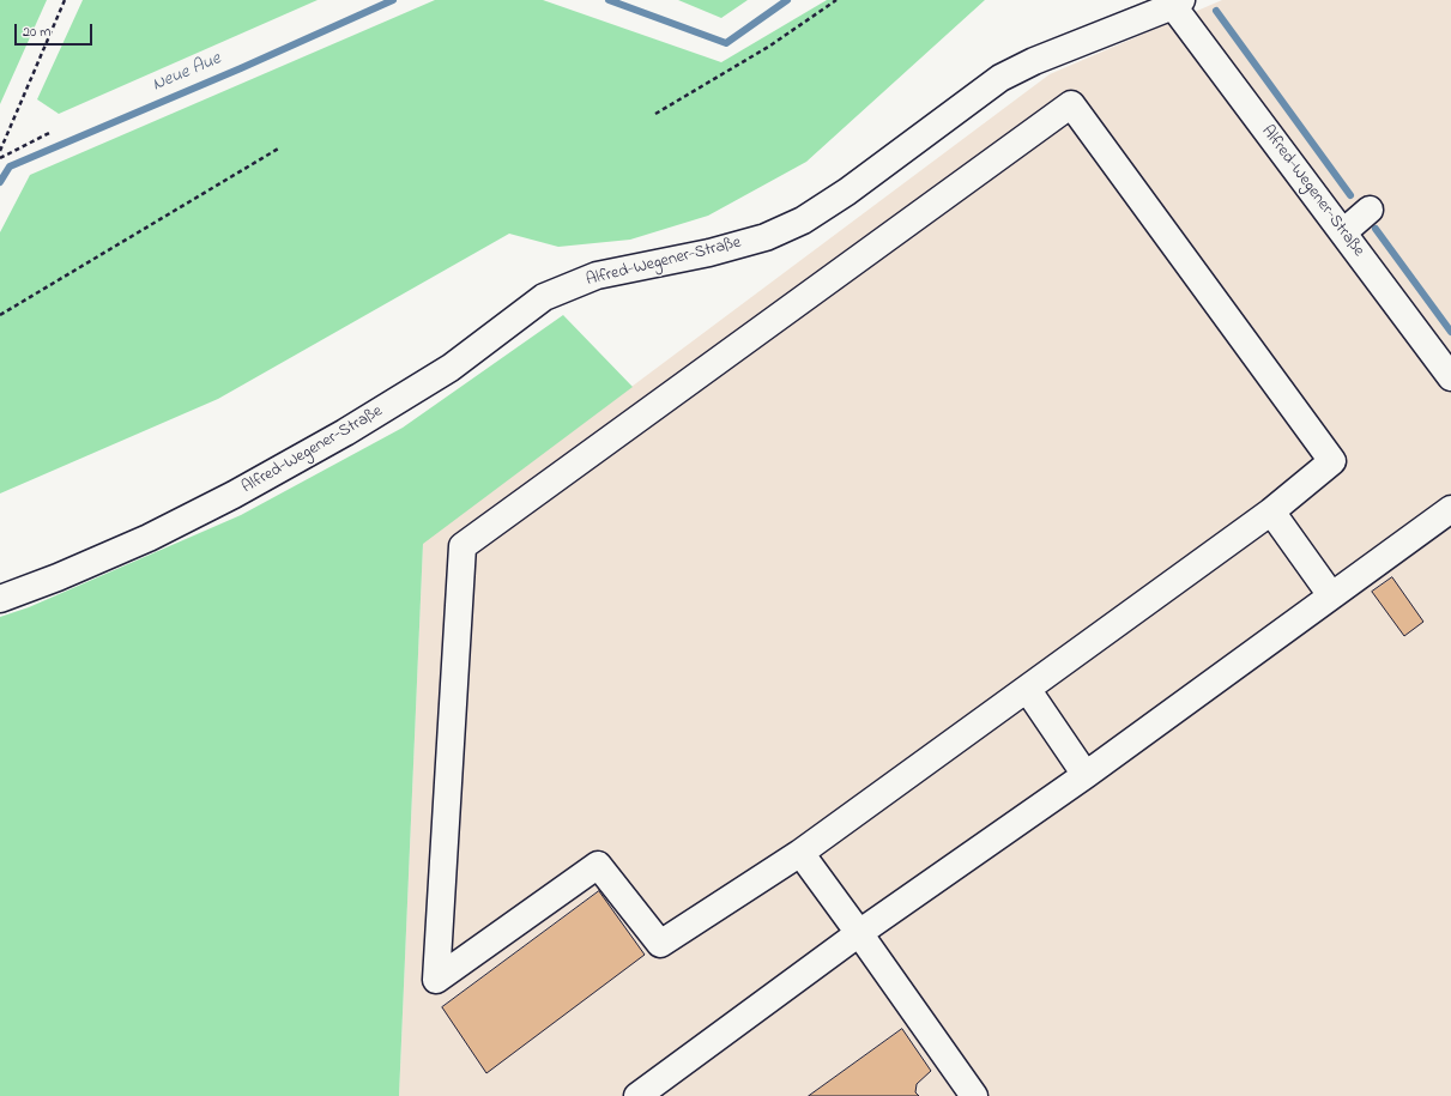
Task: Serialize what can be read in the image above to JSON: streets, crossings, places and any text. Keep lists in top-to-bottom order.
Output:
{
  "streets": {
    "street": ["Alfred-Wegener-Straße"]
  },
  "water": ["Neue Aue"],
  "scale_bar": "20 m"
}
